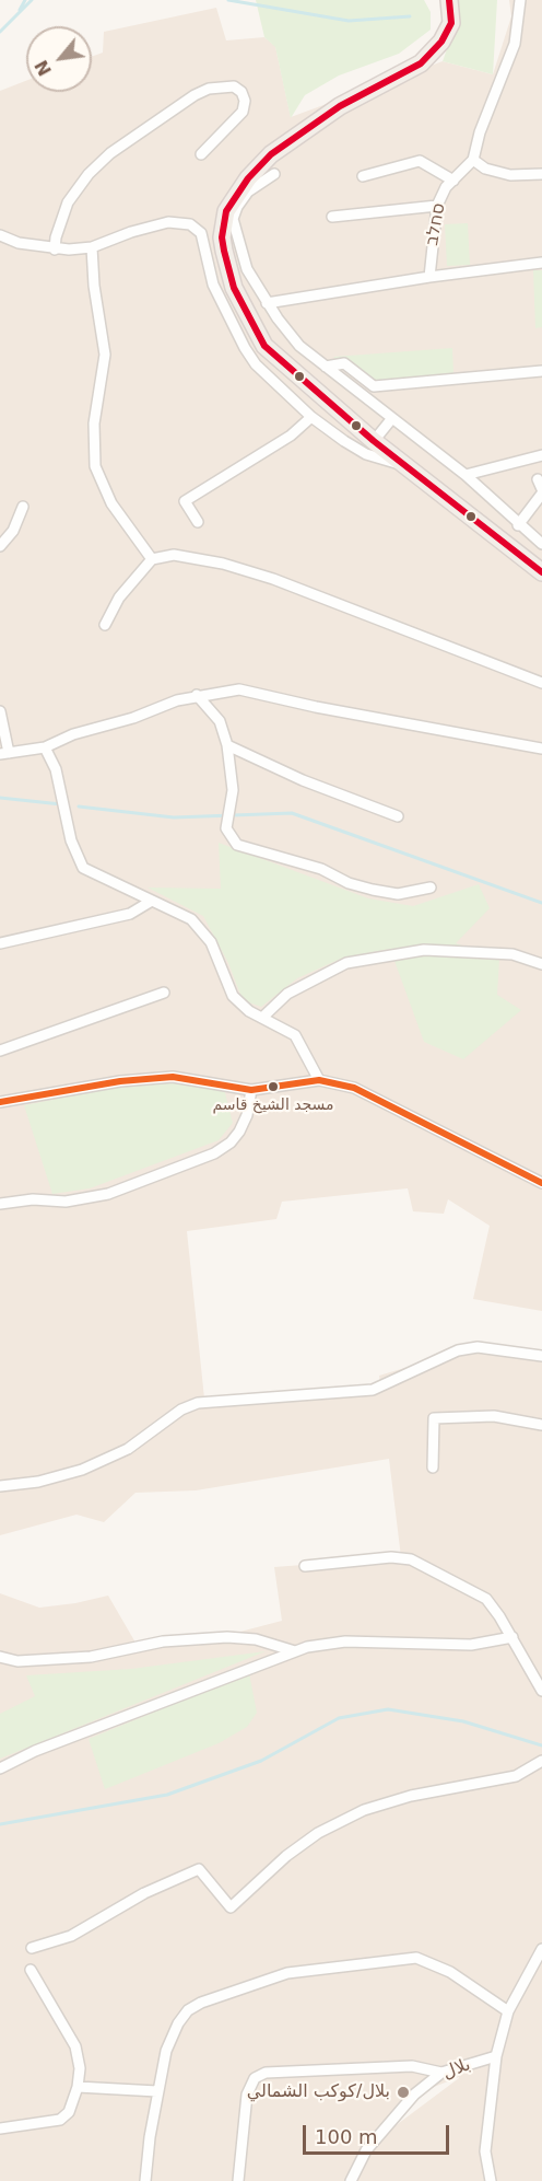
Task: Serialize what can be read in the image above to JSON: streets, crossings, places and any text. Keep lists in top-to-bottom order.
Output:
{
  "streets": {
    "street": ["סחלב", "بلال"]
  },
  "places": ["مسجد الشيخ قاسم", "بلال/كوكب الشمالي"],
  "scale_bar": "100 m",
  "north": "bottom left"
}
